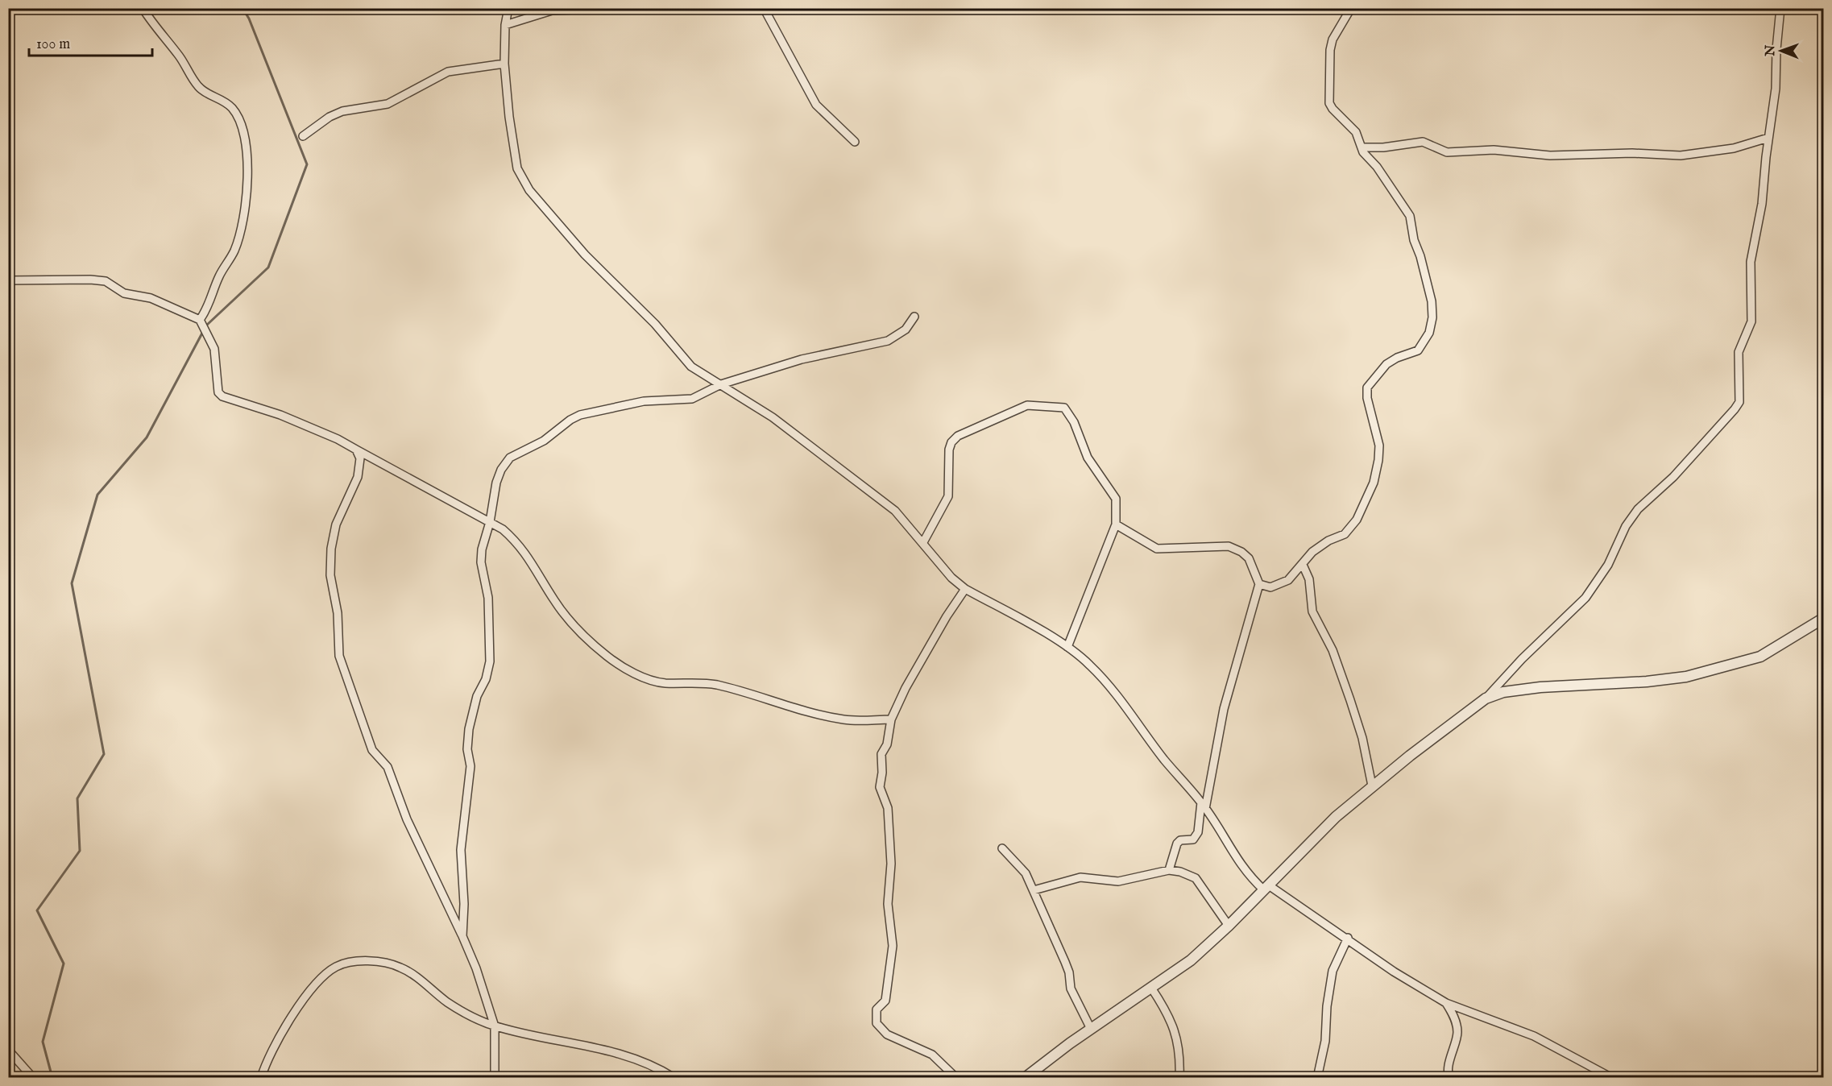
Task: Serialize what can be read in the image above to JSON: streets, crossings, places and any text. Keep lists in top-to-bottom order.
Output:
{
  "scale_bar": "100 m",
  "north": "left"
}
